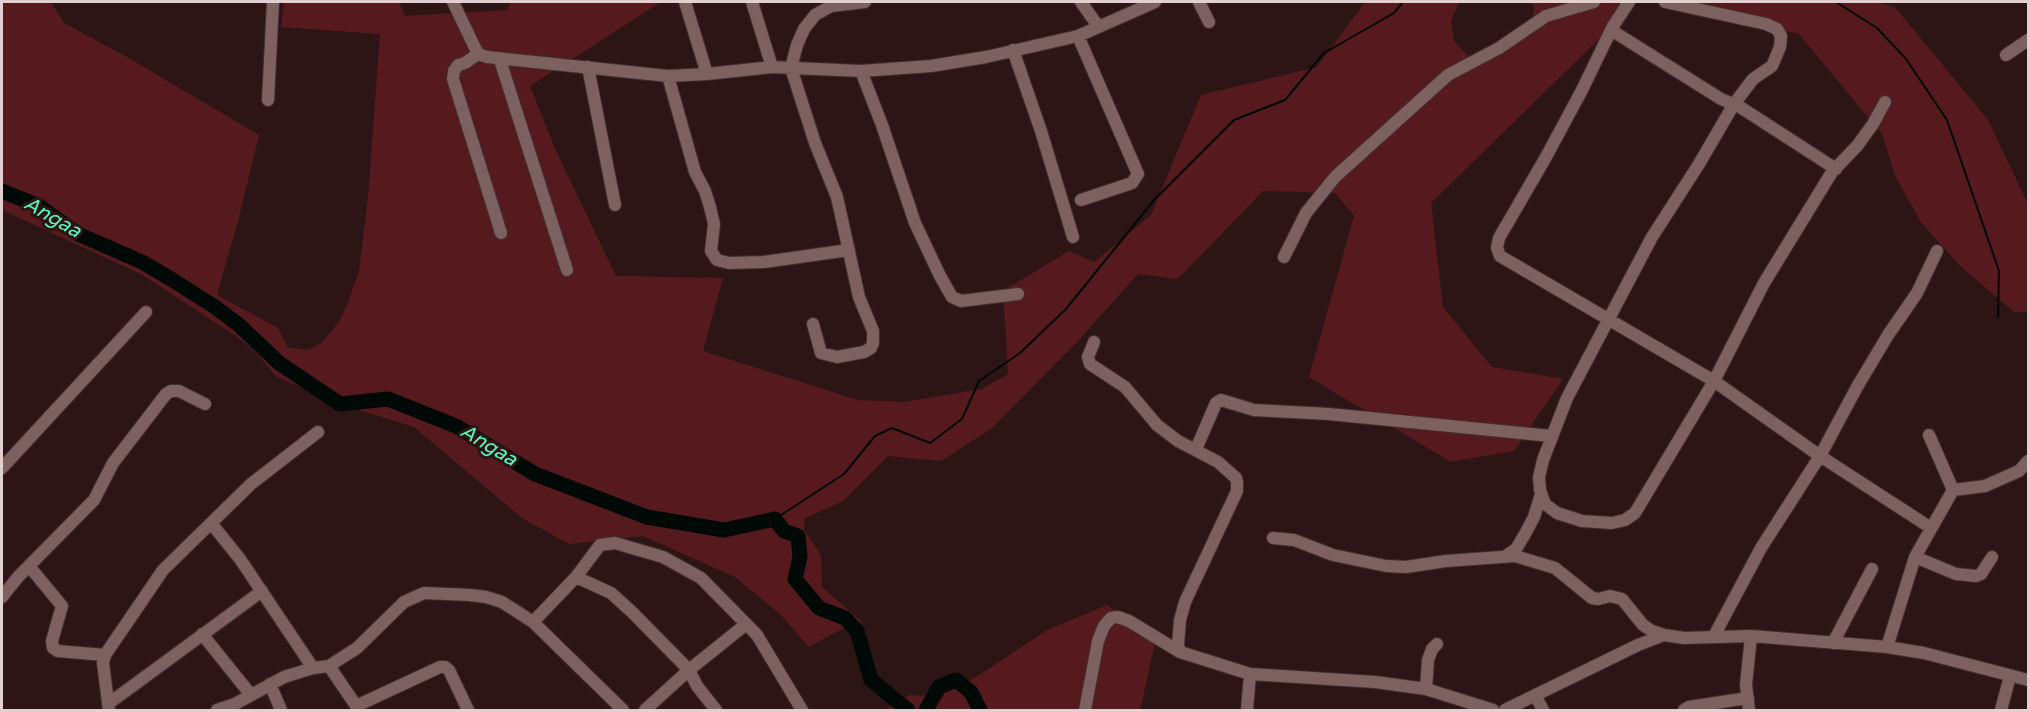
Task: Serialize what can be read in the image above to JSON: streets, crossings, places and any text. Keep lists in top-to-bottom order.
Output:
{
  "water": ["Angaa"]
}
